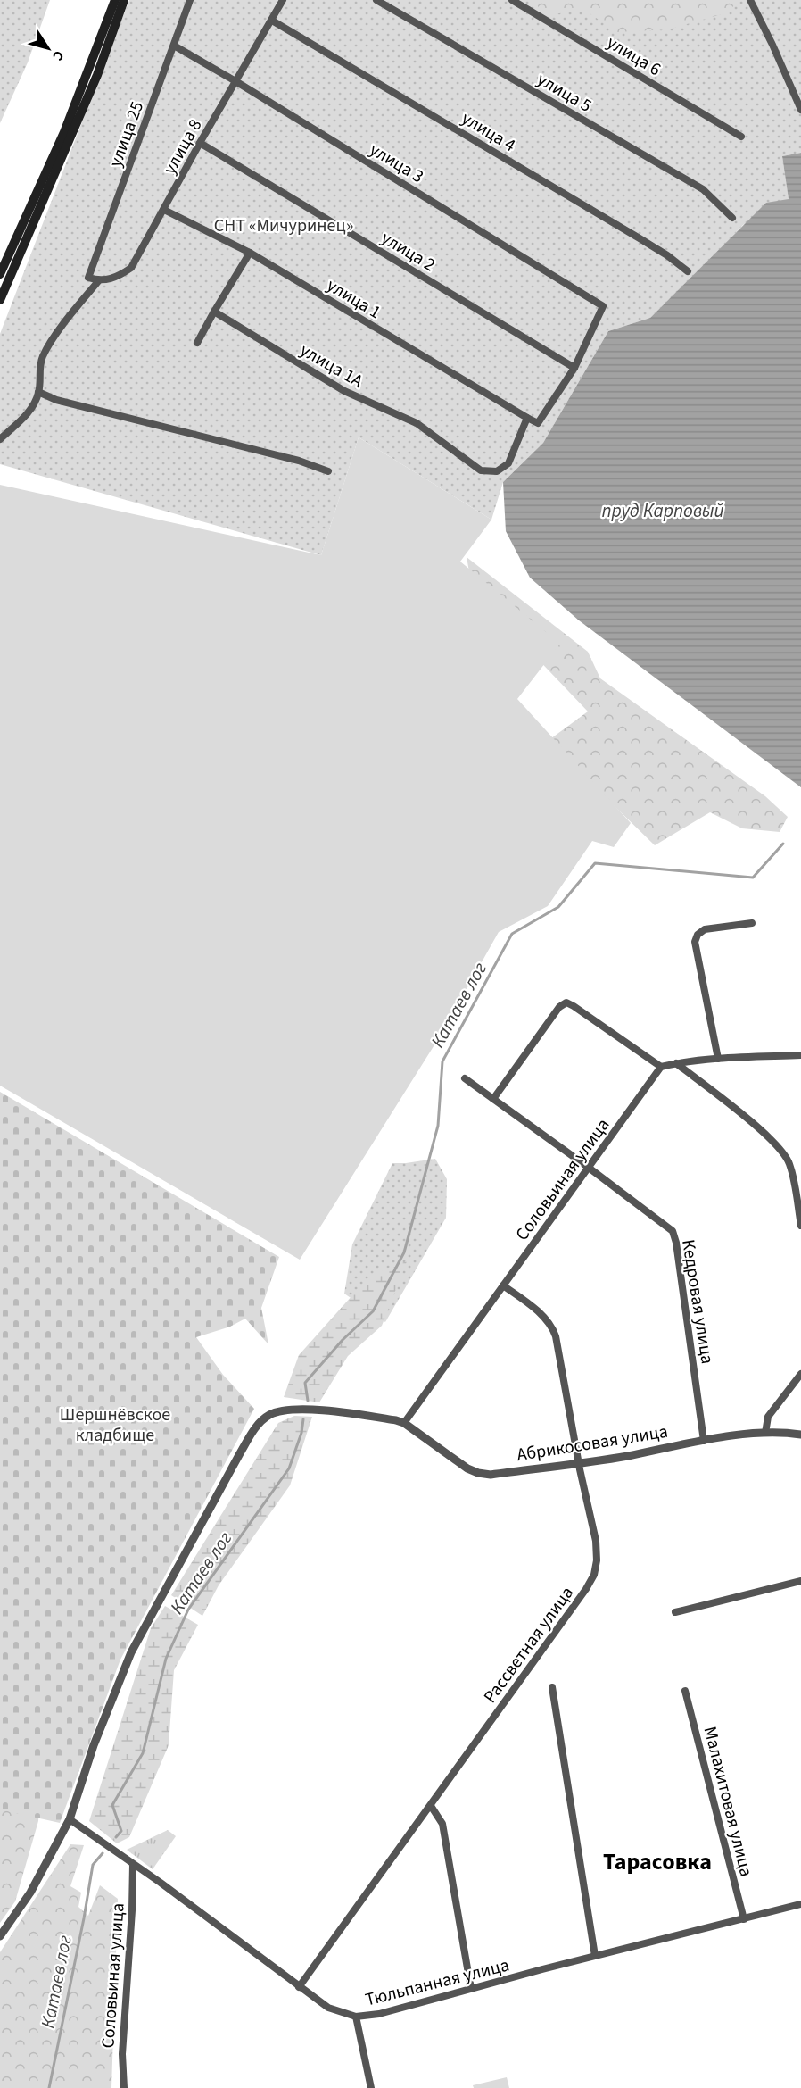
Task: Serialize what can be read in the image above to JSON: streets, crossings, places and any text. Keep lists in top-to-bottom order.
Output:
{
  "streets": {
    "street": [
      "улица 6",
      "улица 5",
      "улица 4",
      "улица 25",
      "улица 8",
      "улица 3",
      "улица 2",
      "улица 1",
      "улица 1А",
      "Соловьиная улица",
      "Кедровая улица",
      "Абрикосовая улица",
      "Рассветная улица",
      "Малахитовая улица",
      "Тюльпанная улица"
    ]
  },
  "crossings": [
    ["улица 4", "улица 8"],
    ["улица 25", "улица 8"],
    ["улица 25", "улица 3"],
    ["улица 8", "улица 3"],
    ["улица 8", "улица 2"],
    ["улица 8", "улица 1"],
    ["улица 3", "улица 2"],
    ["улица 1", "улица 1А"],
    ["Соловьиная улица", "Кедровая улица"],
    ["Соловьиная улица", "Абрикосовая улица"],
    ["Соловьиная улица", "Рассветная улица"],
    ["Соловьиная улица", "Тюльпанная улица"],
    ["Кедровая улица", "Абрикосовая улица"],
    ["Абрикосовая улица", "Рассветная улица"],
    ["Рассветная улица", "Тюльпанная улица"],
    ["Малахитовая улица", "Тюльпанная улица"]
  ],
  "districts": ["Тарасовка"],
  "water": ["пруд Карповый", "Катаев лог"],
  "parks": ["СНТ «Мичуринец»", "Шершнёвское кладбище"],
  "north": "bottom right"
}
